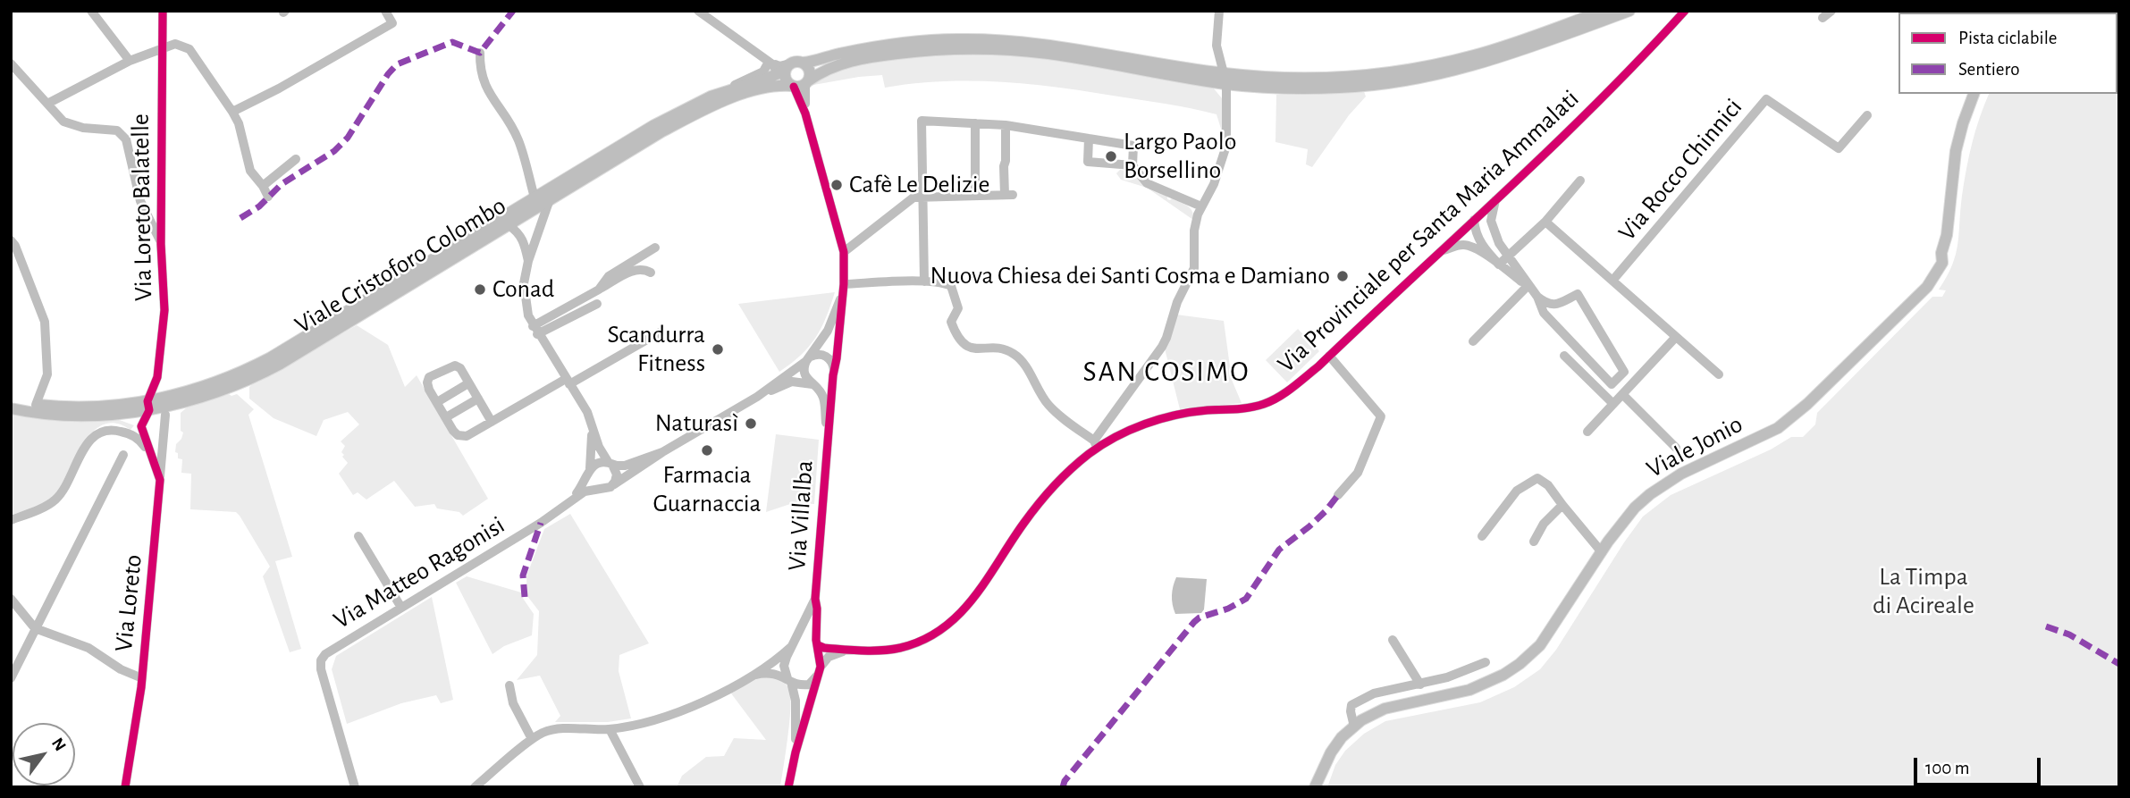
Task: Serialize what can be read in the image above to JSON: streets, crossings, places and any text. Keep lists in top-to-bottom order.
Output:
{
  "streets": {
    "main road": ["Viale Cristoforo Colombo", "Viale Jonio"],
    "street": [
      "Via Rocco Chinnici",
      "Via Loreto Balatelle",
      "Via Provinciale per Santa Maria Ammalati",
      "Via Villalba",
      "Via Matteo Ragonisi",
      "Via Loreto"
    ]
  },
  "crossings": [
    ["Via Loreto Balatelle", "Viale Cristoforo Colombo"],
    ["Via Loreto Balatelle", "Via Loreto"],
    ["Via Provinciale per Santa Maria Ammalati", "Via Villalba"]
  ],
  "districts": ["SAN COSIMO"],
  "parks": ["La Timpa di Acireale"],
  "places": [
    "Largo Paolo Borsellino",
    "Cafè Le Delizie",
    "Nuova Chiesa dei Santi Cosma e Damiano",
    "Conad",
    "Scandurra Fitness",
    "Naturasì",
    "Farmacia Guarnaccia"
  ],
  "legend": ["Pista ciclabile", "Sentiero"],
  "scale_bar": "100 m",
  "north": "top right"
}
